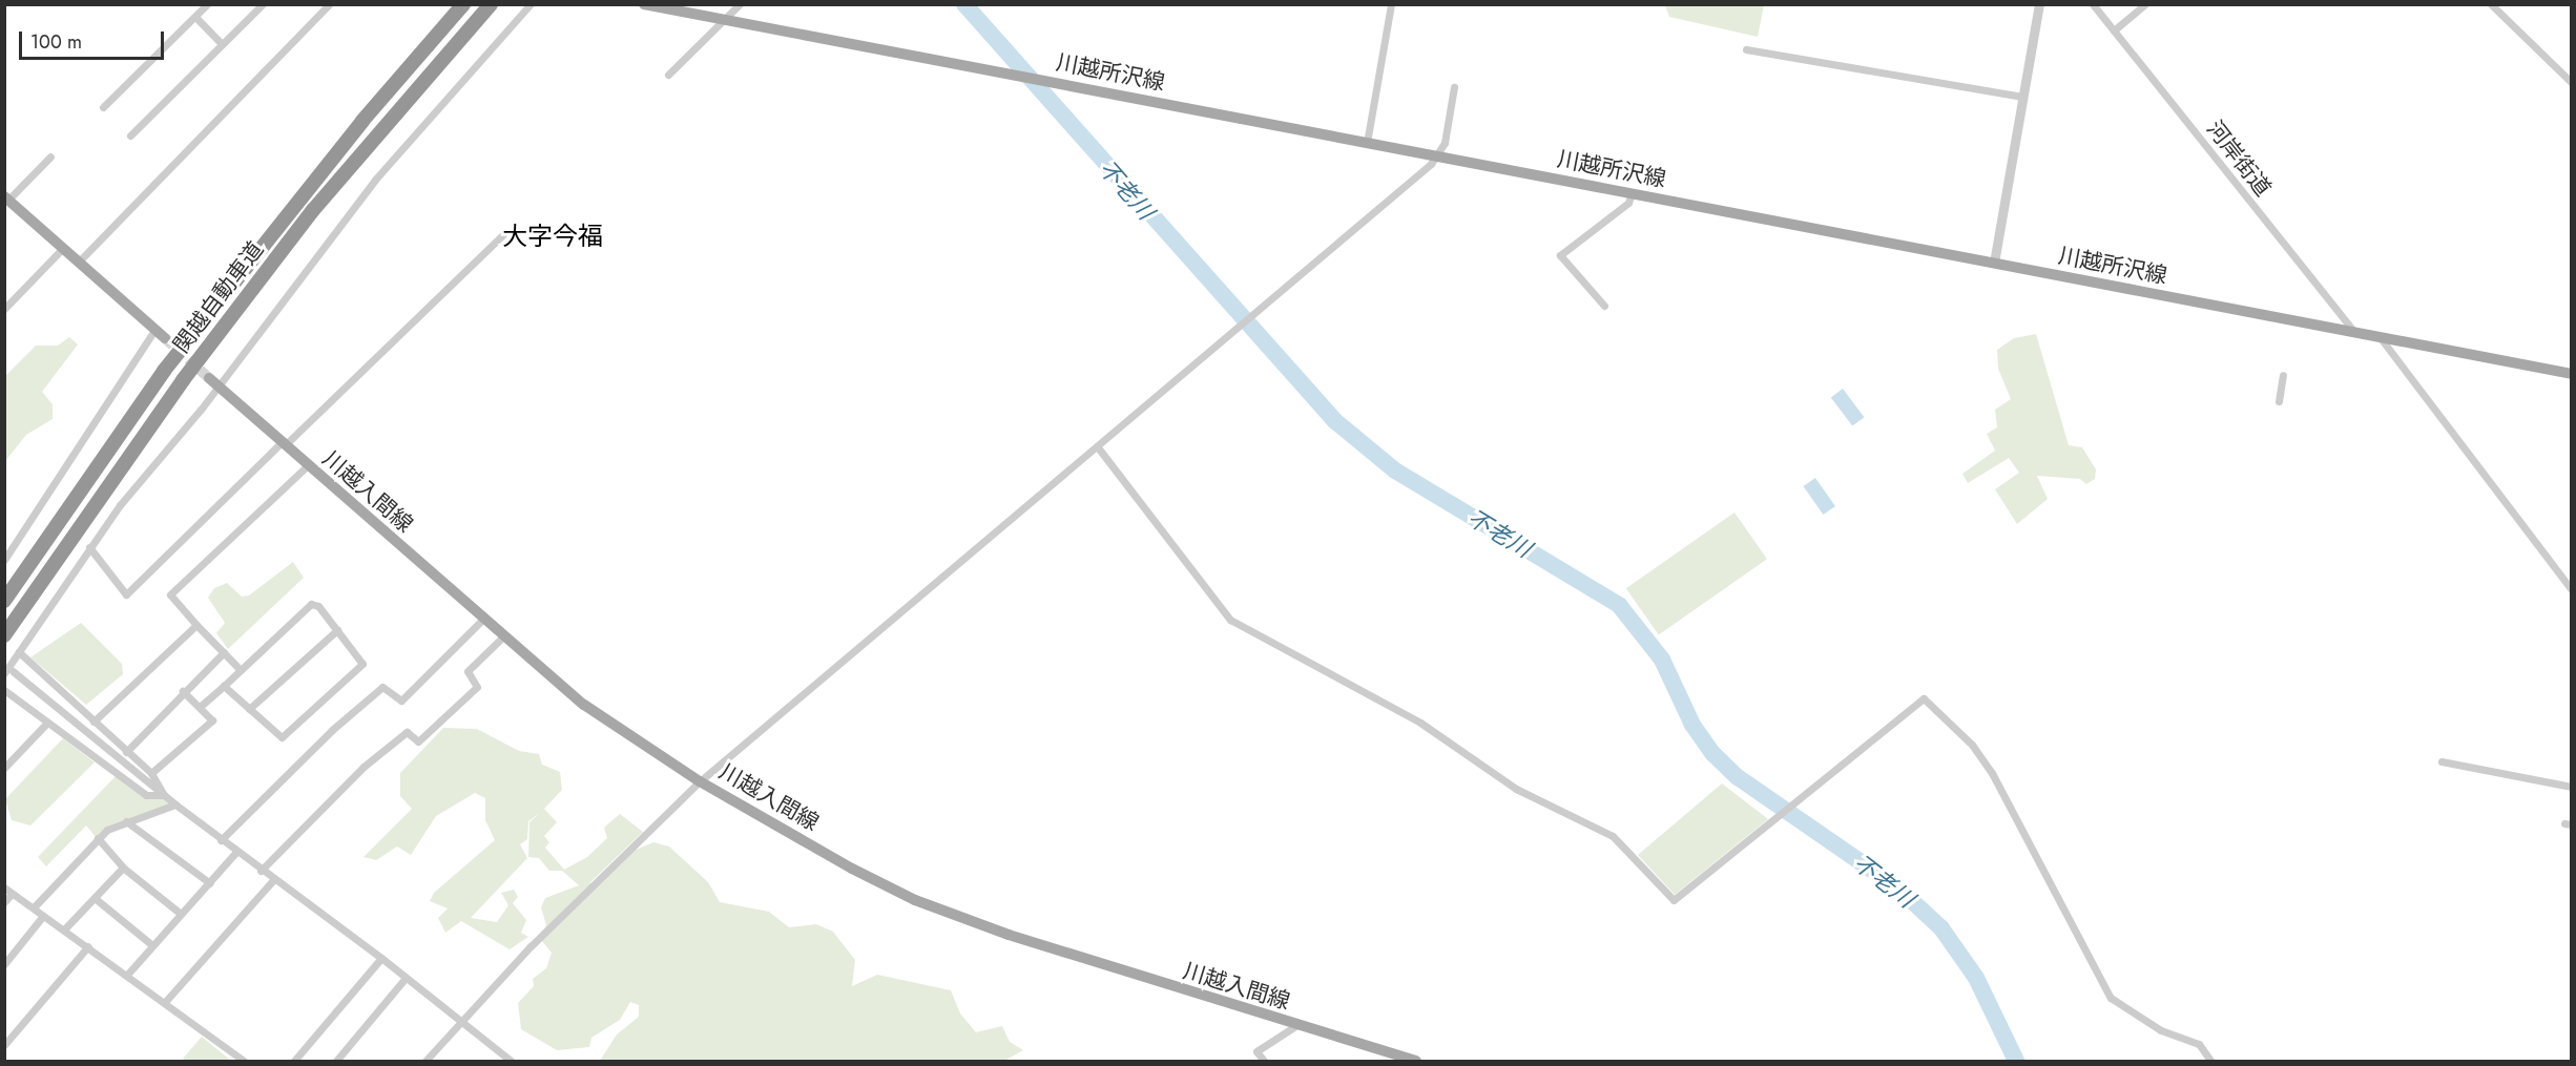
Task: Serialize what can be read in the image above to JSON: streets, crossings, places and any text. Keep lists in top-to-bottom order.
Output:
{
  "streets": {
    "highway": ["関越自動車道"],
    "main road": ["川越所沢線", "川越入間線"],
    "street": ["河岸街道"]
  },
  "crossings": [
    ["川越所沢線", "河岸街道"]
  ],
  "districts": ["大字今福"],
  "water": ["不老川"],
  "scale_bar": "100 m"
}
